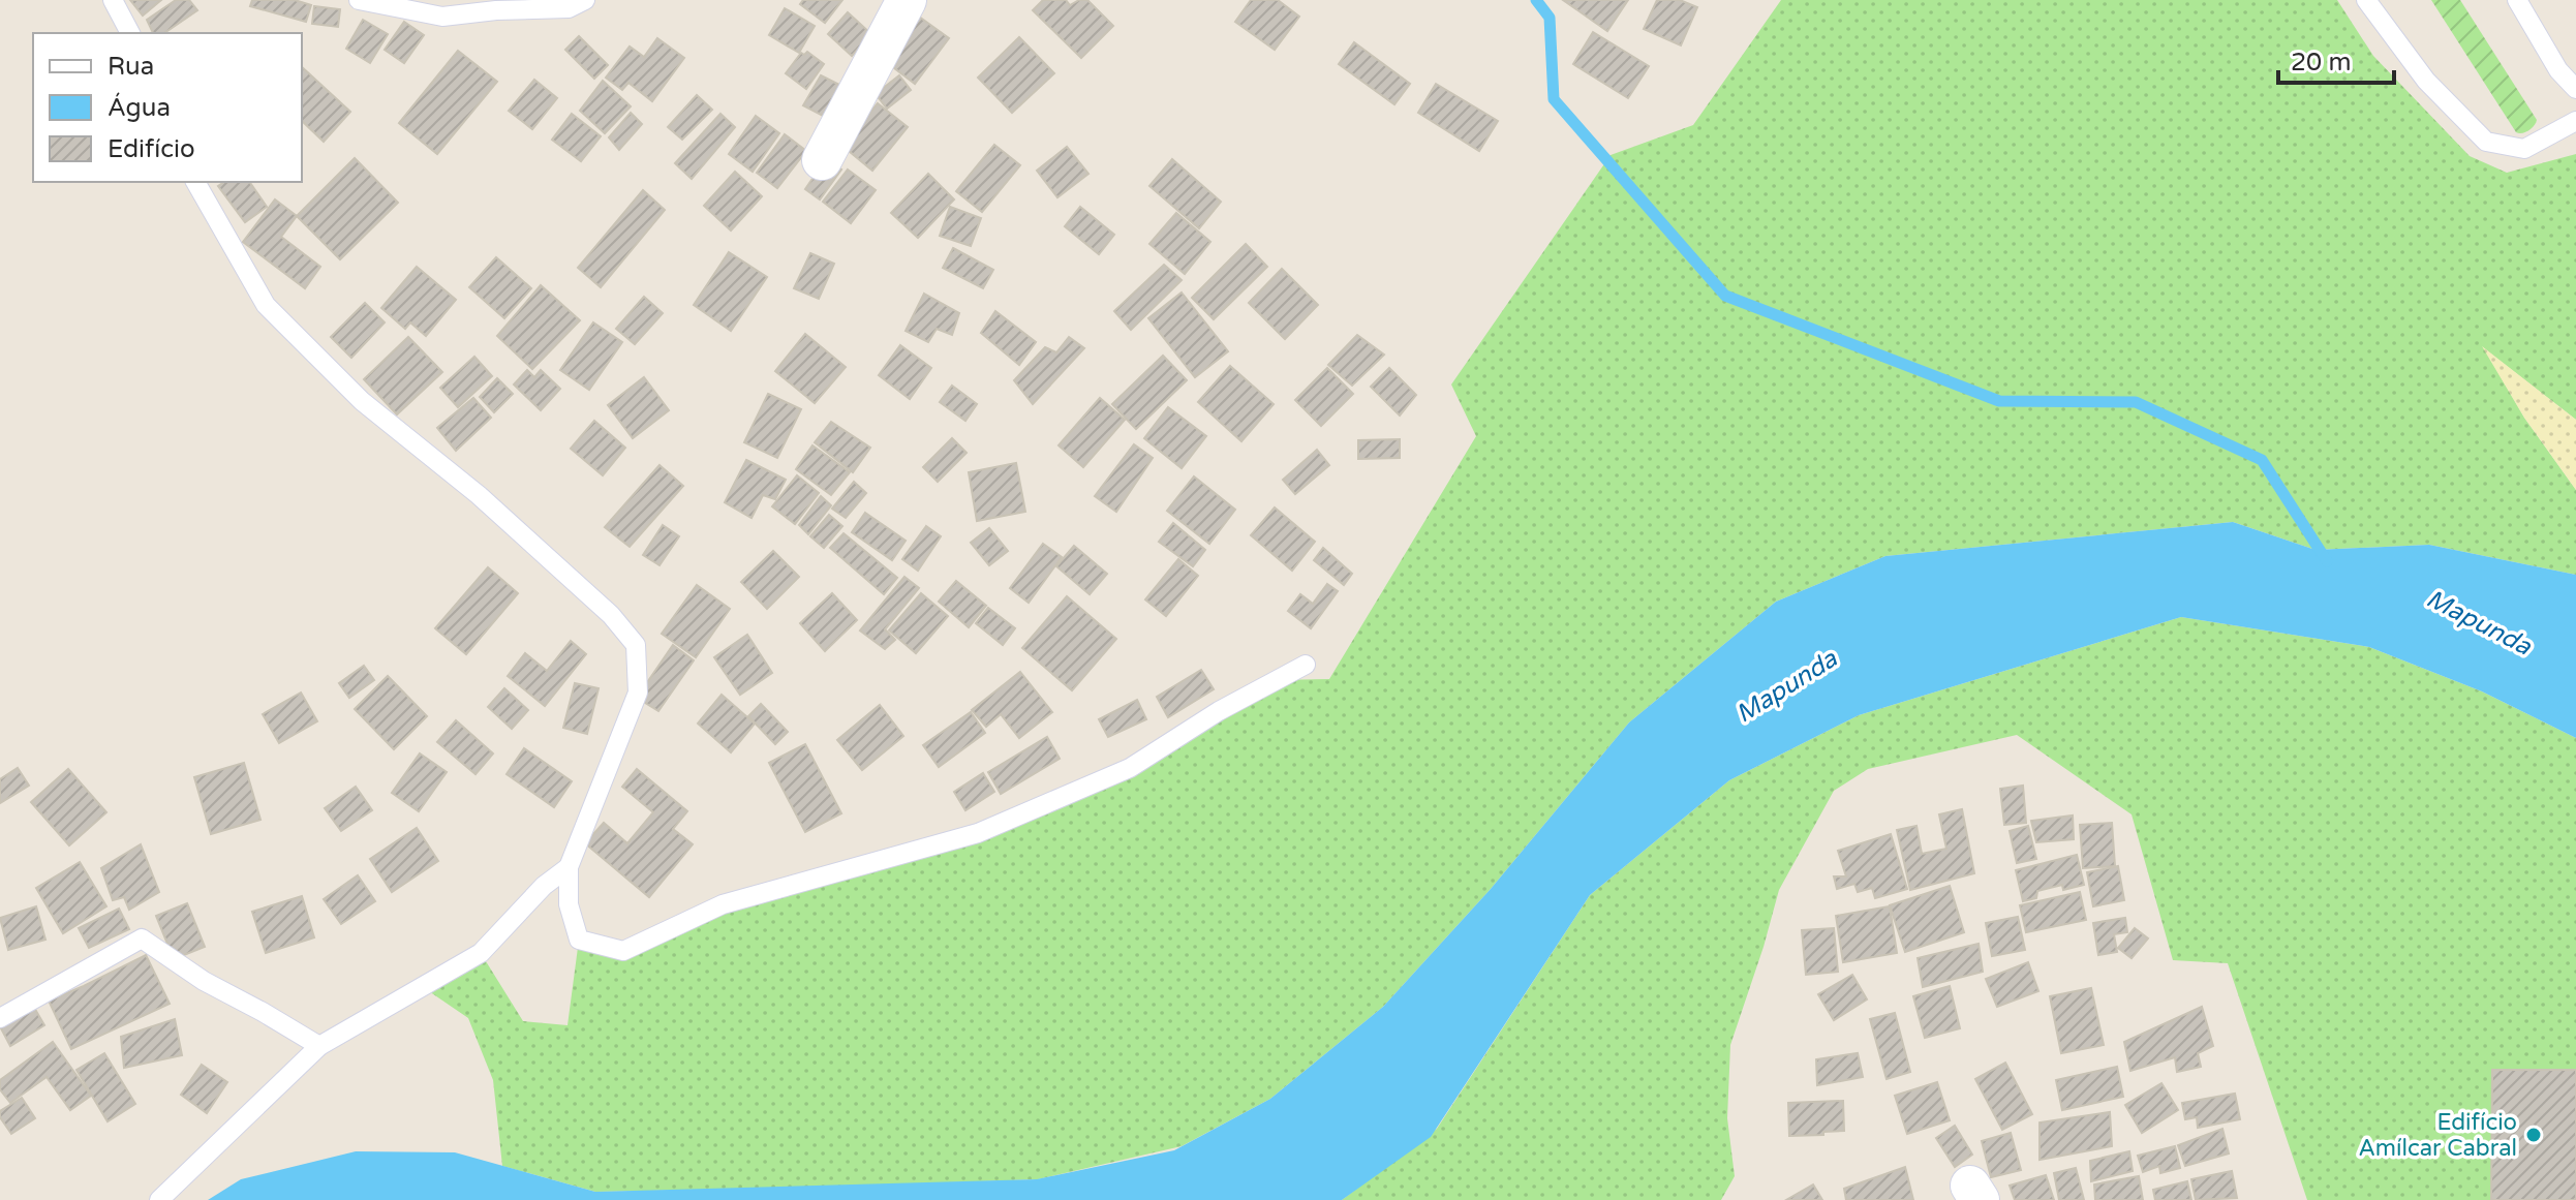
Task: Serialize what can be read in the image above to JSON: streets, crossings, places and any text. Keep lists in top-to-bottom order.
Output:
{
  "water": ["Mapunda"],
  "places": ["Edifício Amílcar Cabral"],
  "legend": ["Rua", "Água", "Edifício"],
  "scale_bar": "20 m"
}
